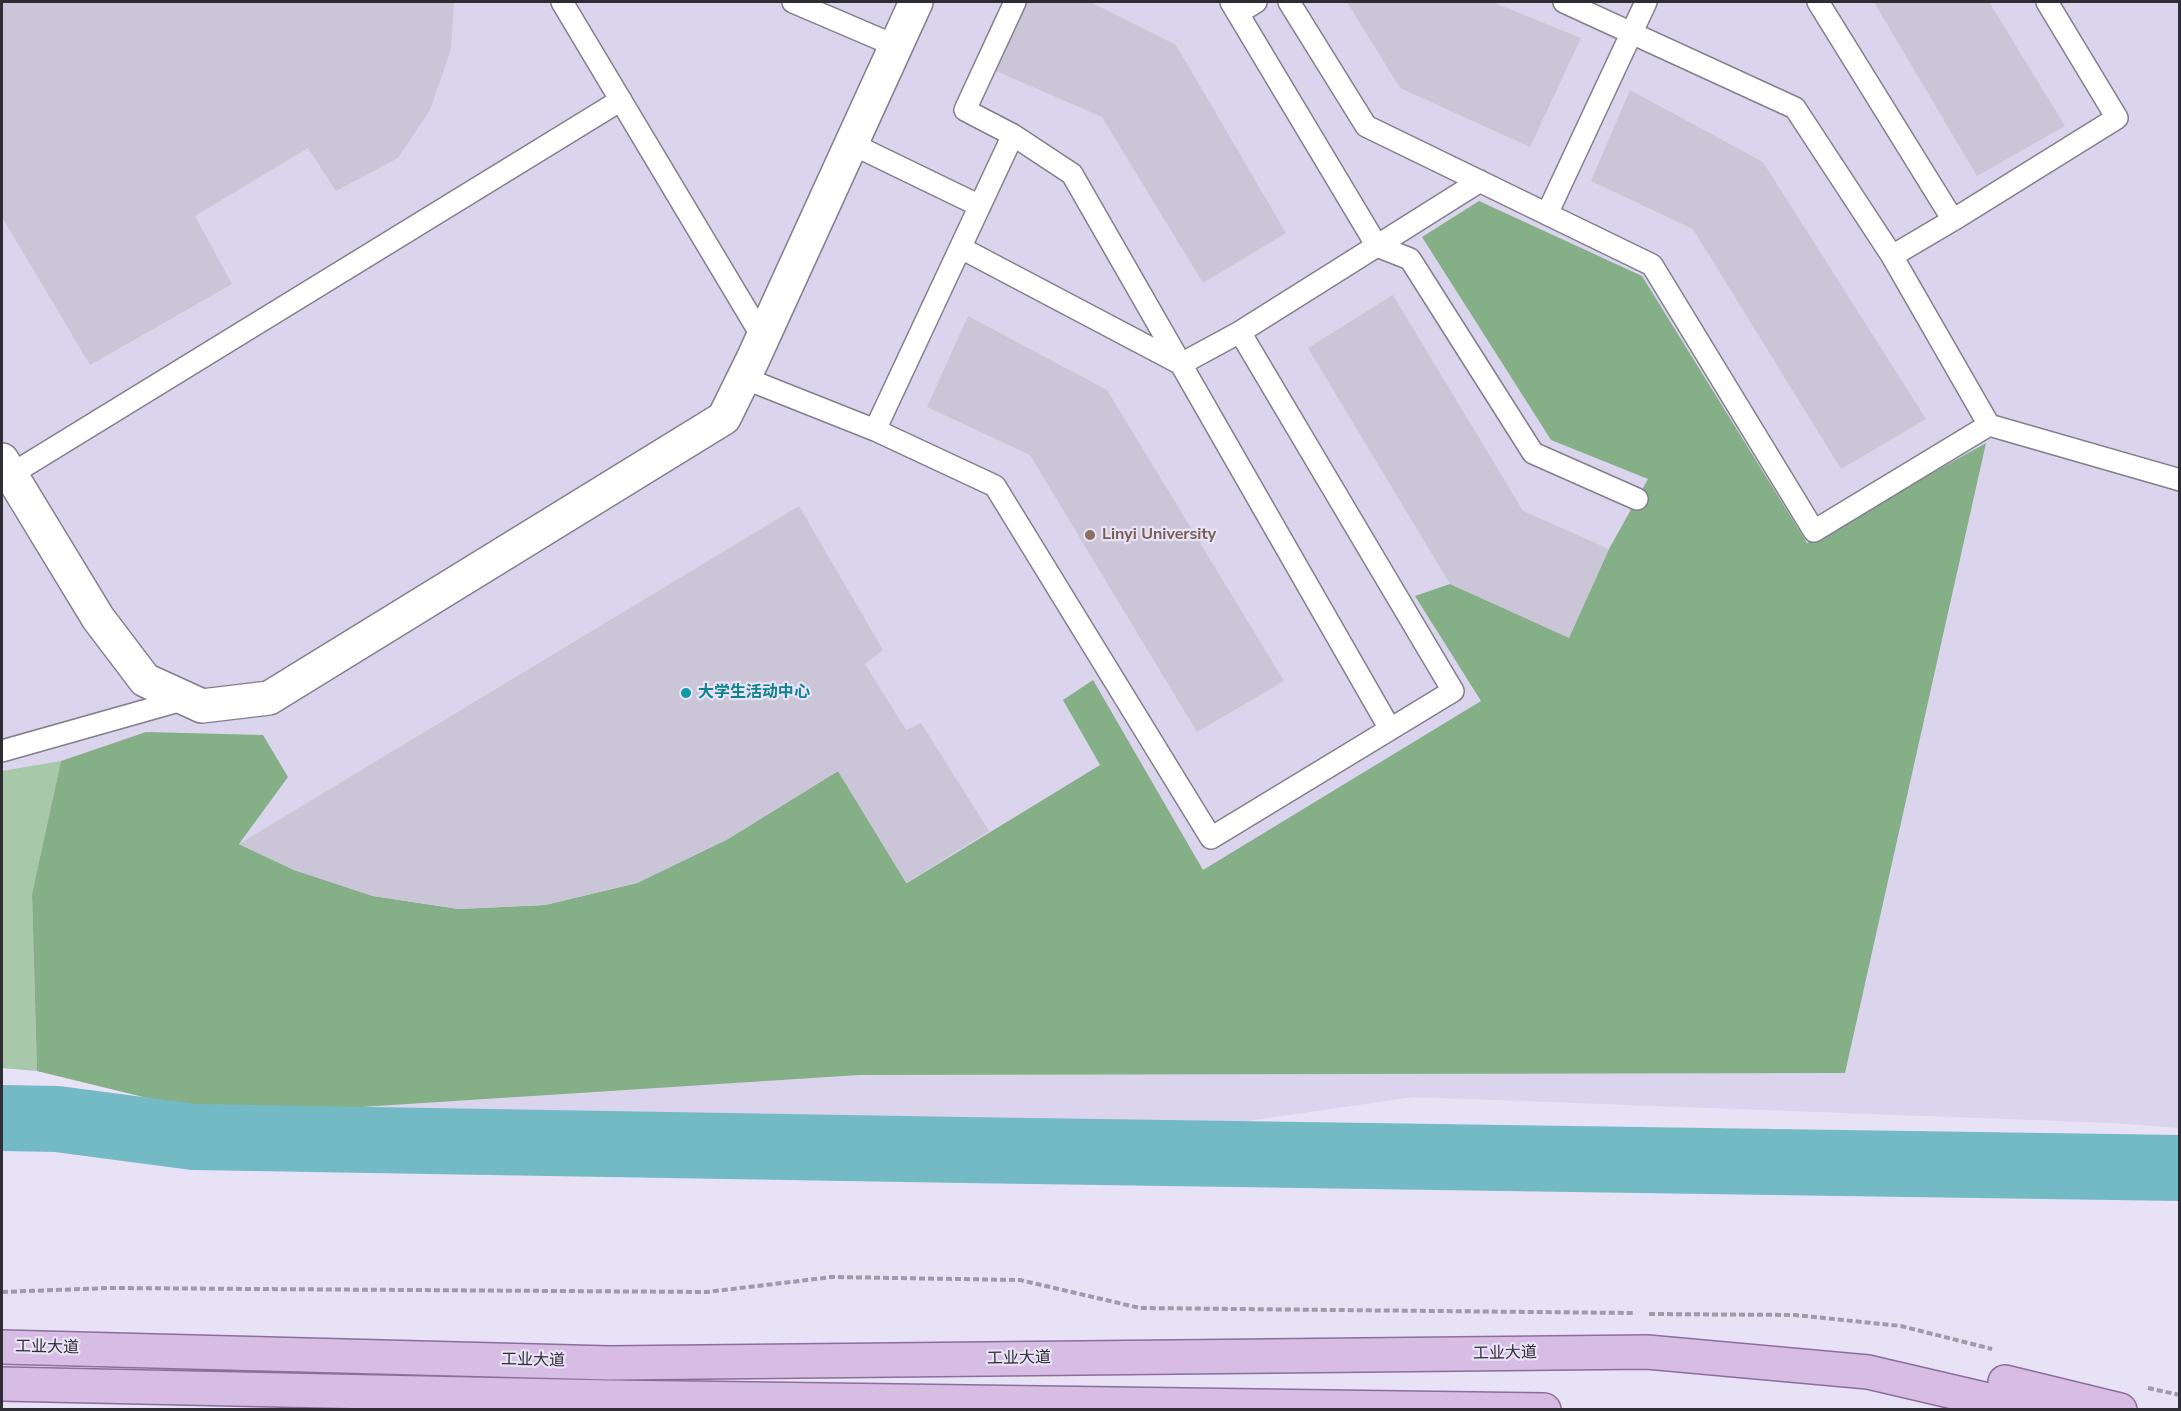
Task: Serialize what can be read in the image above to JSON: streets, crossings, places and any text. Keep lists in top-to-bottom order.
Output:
{
  "streets": {
    "main road": ["工业大道"]
  },
  "places": ["Linyi University", "大学生活动中心"]
}
